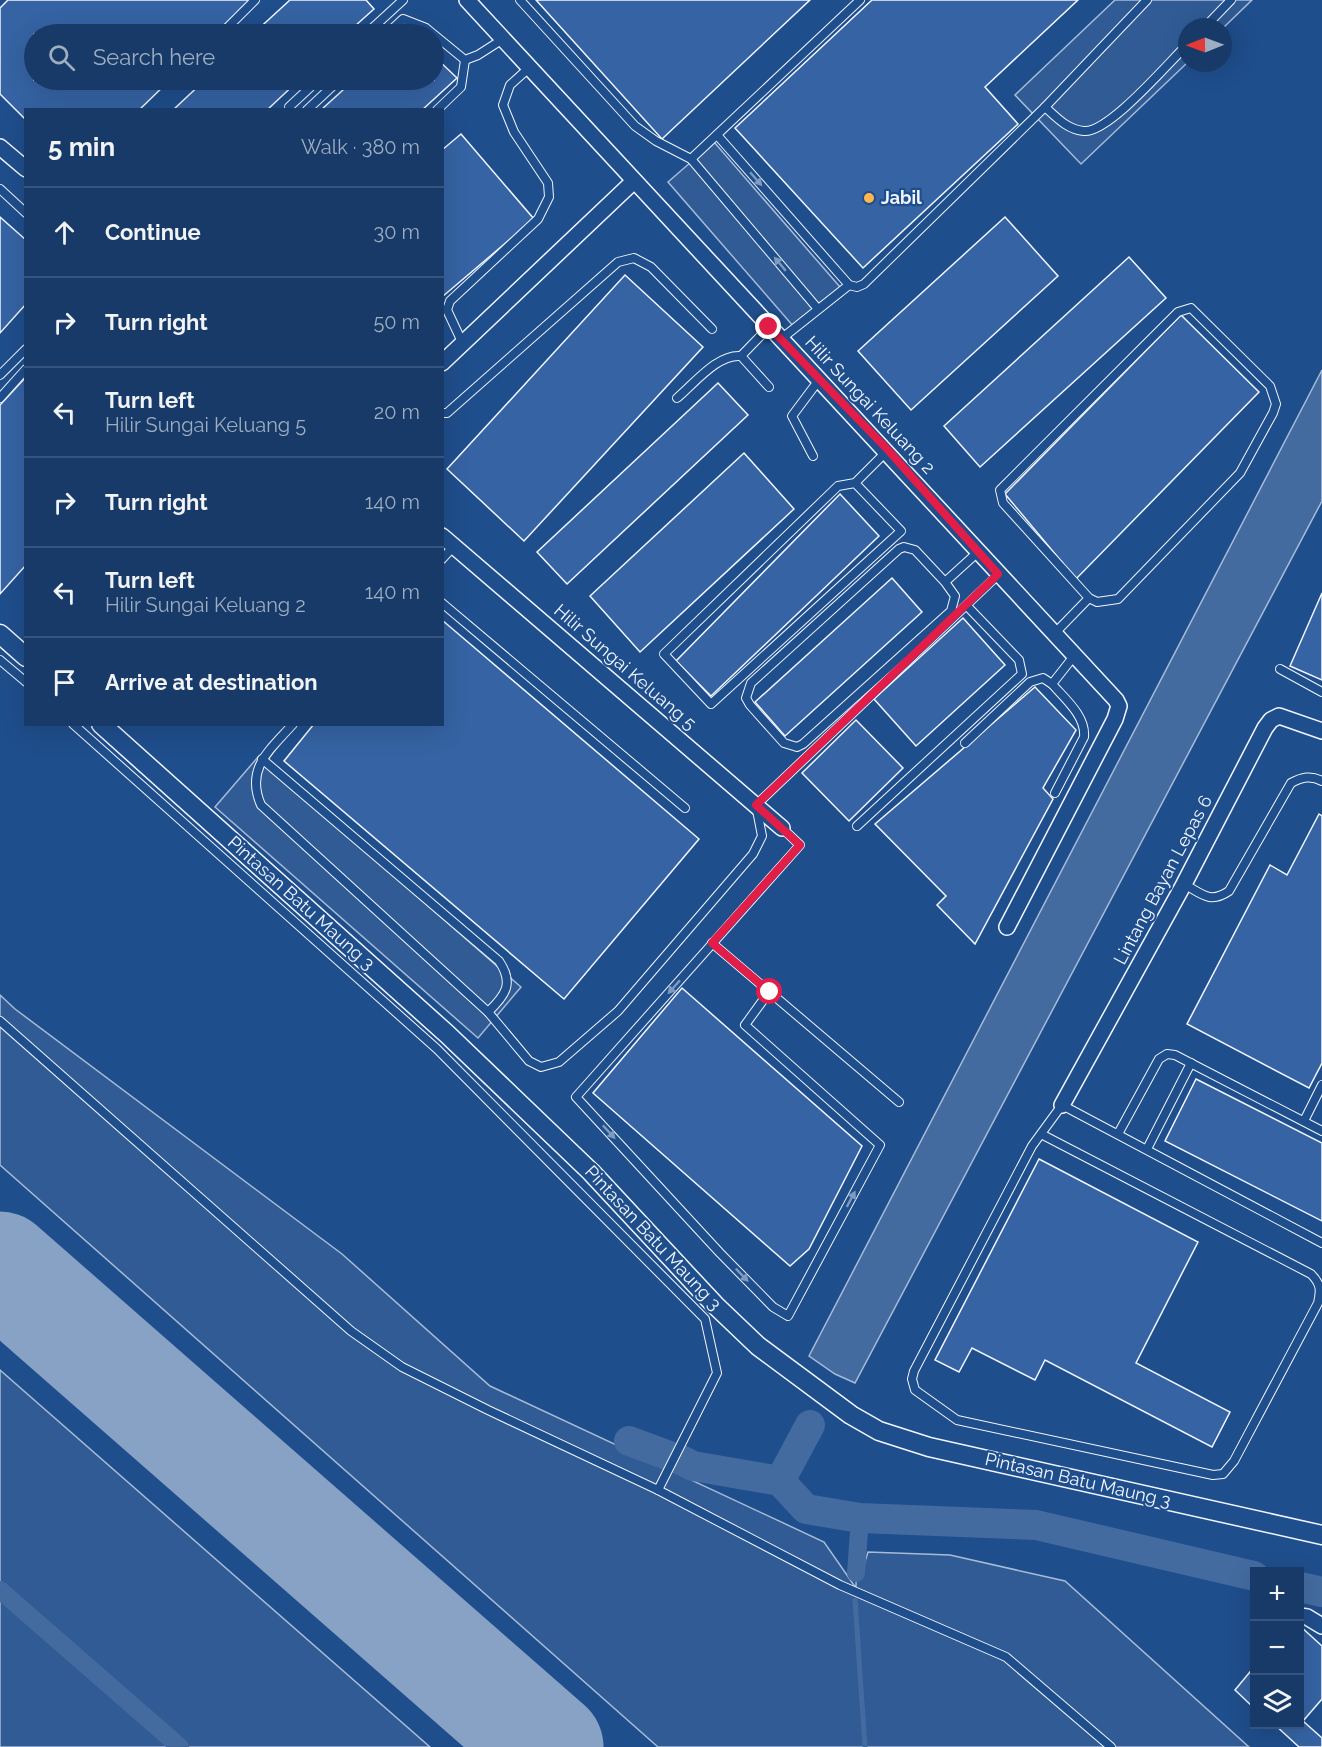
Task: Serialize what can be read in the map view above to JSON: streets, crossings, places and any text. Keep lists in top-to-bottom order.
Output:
{
  "streets": {
    "street": [
      "Hilir Sungai Keluang 2",
      "Hilir Sungai Keluang 5",
      "Lintang Bayan Lepas 6",
      "Pintasan Batu Maung 3"
    ]
  },
  "places": ["Jabil"],
  "north": "left",
  "page": {
    "search": "Search here",
    "heading": ["5 min", "Walk · 380 m"],
    "list": [
      ["Continue", "30 m"],
      ["Turn right", "50 m"],
      ["Turn left", "Hilir Sungai Keluang 5", "20 m"],
      ["Turn right", "140 m"],
      ["Turn left", "Hilir Sungai Keluang 2", "140 m"],
      "Arrive at destination"
    ],
    "map_buttons": ["+", "−"]
  }
}
